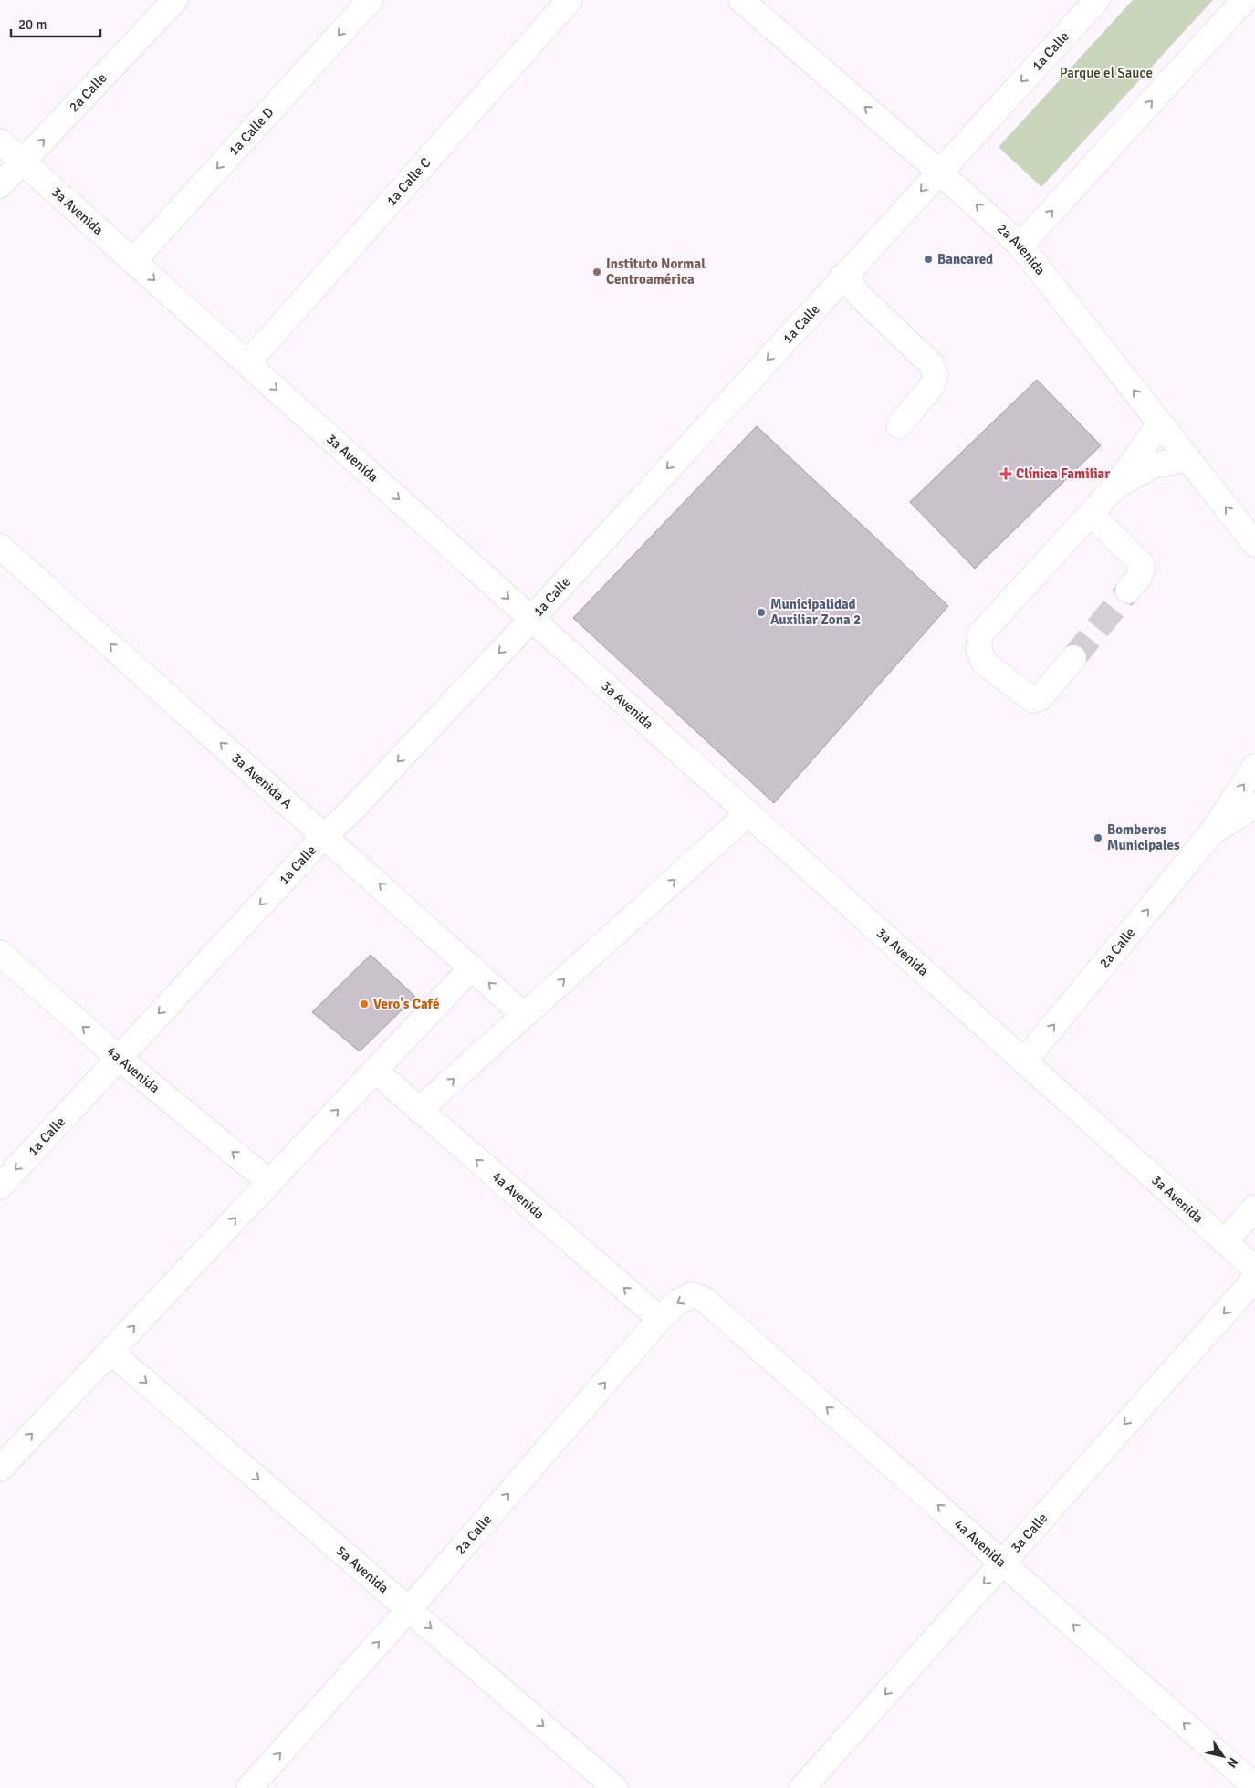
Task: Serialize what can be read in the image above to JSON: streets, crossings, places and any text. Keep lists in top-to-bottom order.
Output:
{
  "streets": {
    "street": [
      "1a Calle",
      "2a Calle",
      "1a Calle D",
      "1a Calle C",
      "3a Avenida",
      "2a Avenida",
      "3a Avenida A",
      "4a Avenida",
      "3a Calle",
      "5a Avenida"
    ]
  },
  "crossings": [
    ["1a Calle", "3a Avenida"],
    ["1a Calle", "2a Avenida"],
    ["1a Calle", "3a Avenida A"],
    ["1a Calle", "4a Avenida"],
    ["2a Calle", "3a Avenida"],
    ["2a Calle", "4a Avenida"],
    ["2a Calle", "5a Avenida"],
    ["1a Calle D", "3a Avenida"],
    ["1a Calle C", "3a Avenida"],
    ["4a Avenida", "3a Calle"]
  ],
  "one_way": [
    "2a Calle",
    "1a Calle D",
    "2a Avenida",
    "3a Avenida A",
    "4a Avenida",
    "3a Calle",
    "5a Avenida"
  ],
  "parks": ["Parque el Sauce"],
  "places": {
    "other": [
      "Bancared",
      "Instituto Normal Centroamérica",
      "Municipalidad Auxiliar Zona 2",
      "Bomberos Municipales",
      "Vero's Café"
    ],
    "health": ["Clínica Familiar"]
  },
  "scale_bar": "20 m",
  "north": "bottom right"
}
